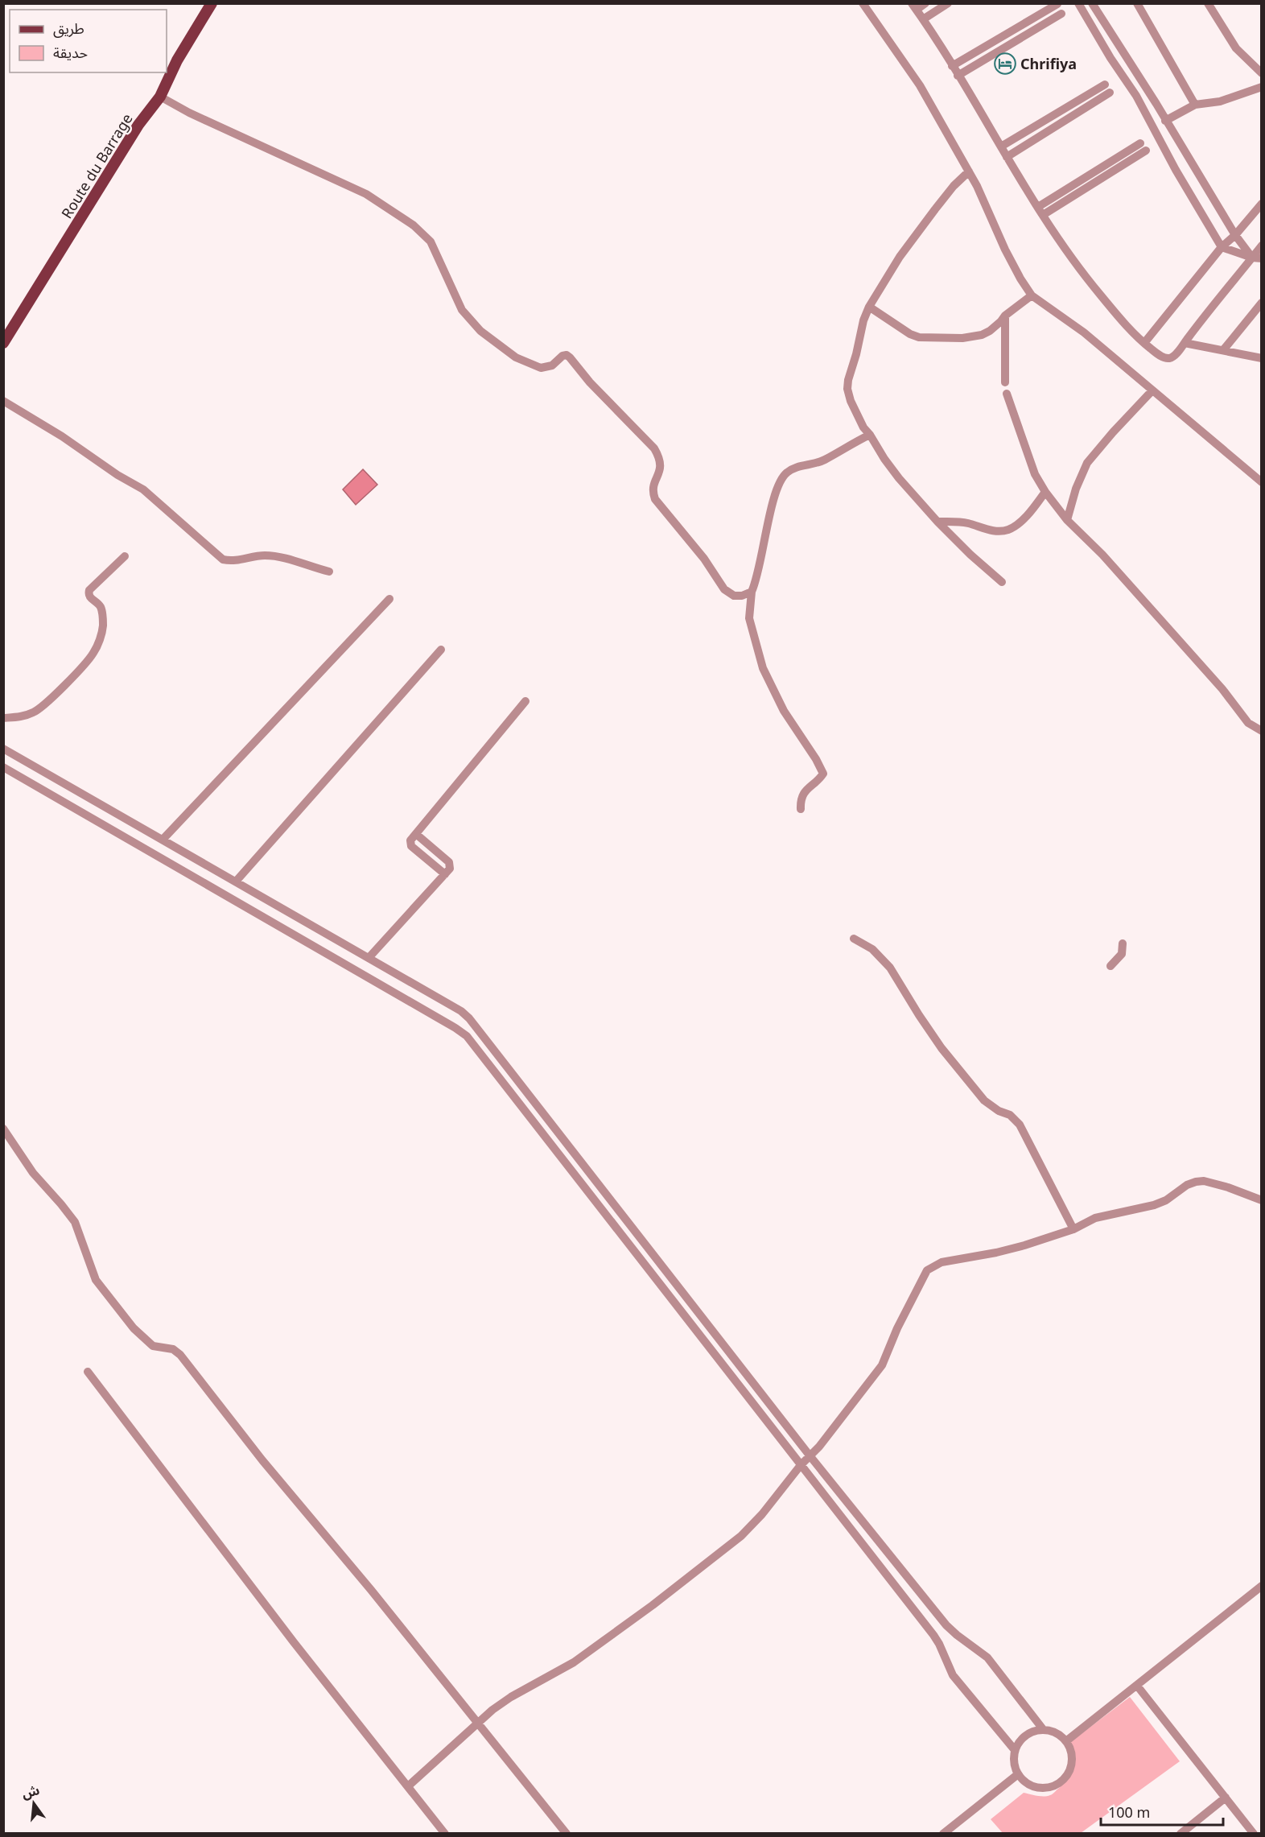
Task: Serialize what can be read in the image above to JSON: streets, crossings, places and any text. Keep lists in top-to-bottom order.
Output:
{
  "streets": {
    "main road": ["Route du Barrage"]
  },
  "places": {
    "hotel": ["Chrifiya"]
  },
  "legend": ["طريق", "حديقة"],
  "scale_bar": "100 m",
  "north": "top"
}
